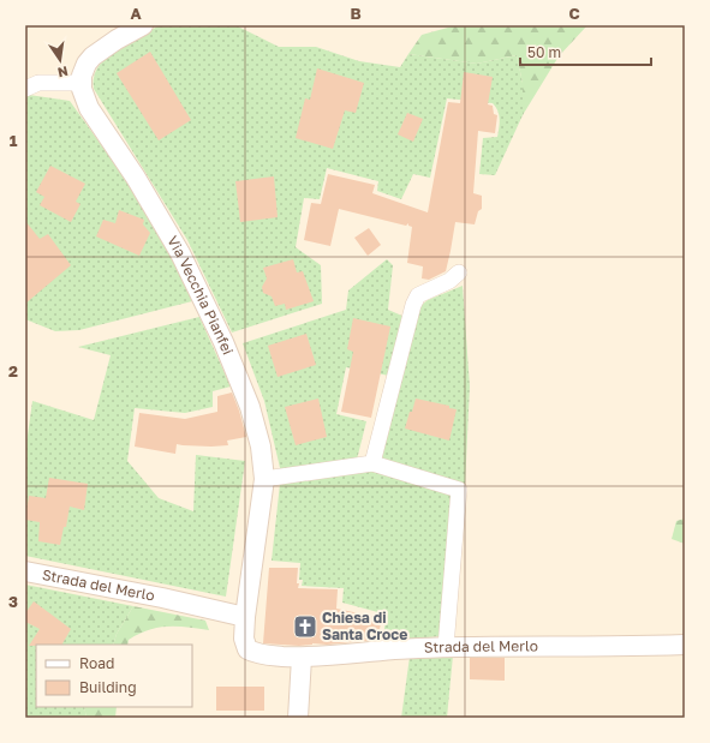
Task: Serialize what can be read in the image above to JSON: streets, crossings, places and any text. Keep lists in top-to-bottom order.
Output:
{
  "streets": {
    "street": ["Via Vecchia Pianfei", "Strada del Merlo"]
  },
  "crossings": [
    ["Via Vecchia Pianfei", "Strada del Merlo"]
  ],
  "places": {
    "church": ["Chiesa di Santa Croce"]
  },
  "legend": ["Road", "Building"],
  "scale_bar": "50 m",
  "north": "bottom",
  "grid": {
    "columns": ["A", "B", "C"],
    "rows": ["1", "2", "3"]
  }
}
